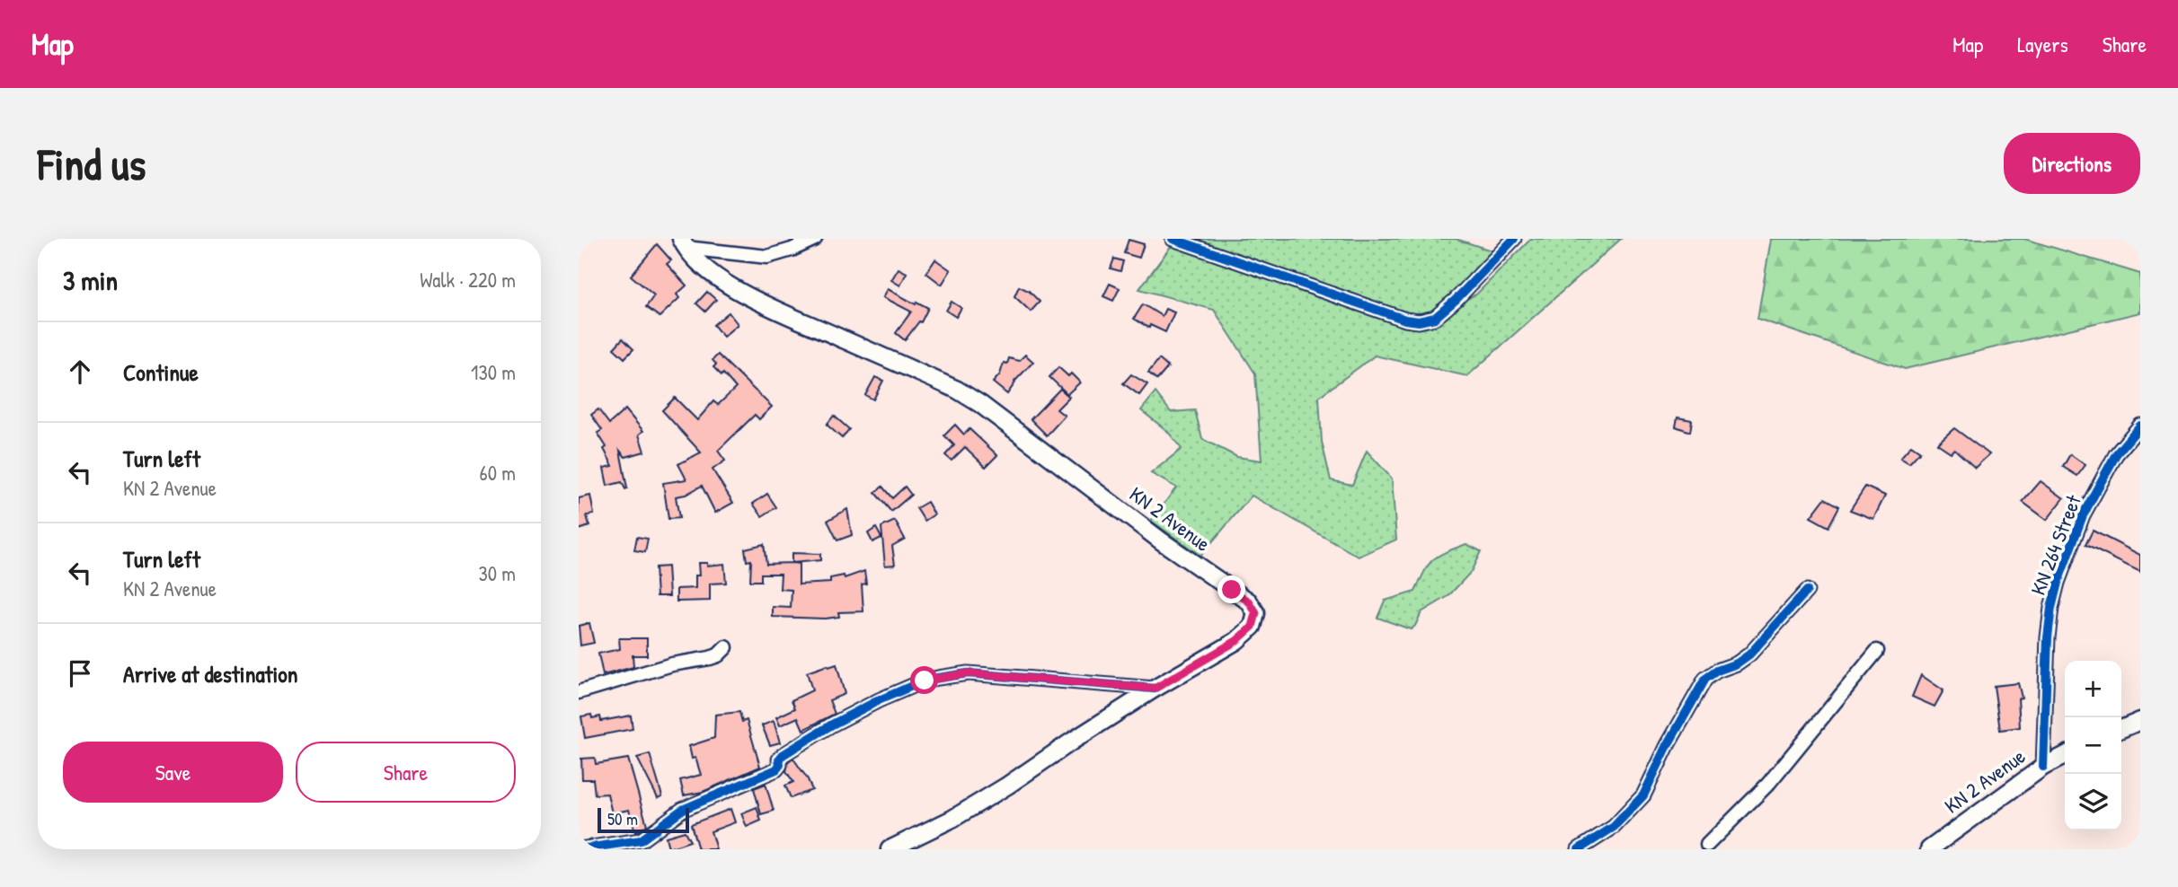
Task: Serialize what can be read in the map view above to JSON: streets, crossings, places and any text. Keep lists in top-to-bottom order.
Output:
{
  "streets": {
    "main road": ["KN 2 Avenue"],
    "street": ["KN 264 Street"]
  },
  "crossings": [
    ["KN 2 Avenue", "KN 264 Street"]
  ],
  "scale_bar": "50 m",
  "page": {
    "header": "Map",
    "nav": ["Map", "Layers", "Share"],
    "buttons": [
      "Directions",
      ["Save", "Share"]
    ],
    "title": "Find us",
    "heading": ["3 min", "Walk · 220 m"],
    "list": [
      ["Continue", "130 m"],
      ["Turn left", "KN 2 Avenue", "60 m"],
      ["Turn left", "KN 2 Avenue", "30 m"],
      "Arrive at destination"
    ],
    "map_buttons": ["+", "−"],
    "scale": "50 m"
  }
}
